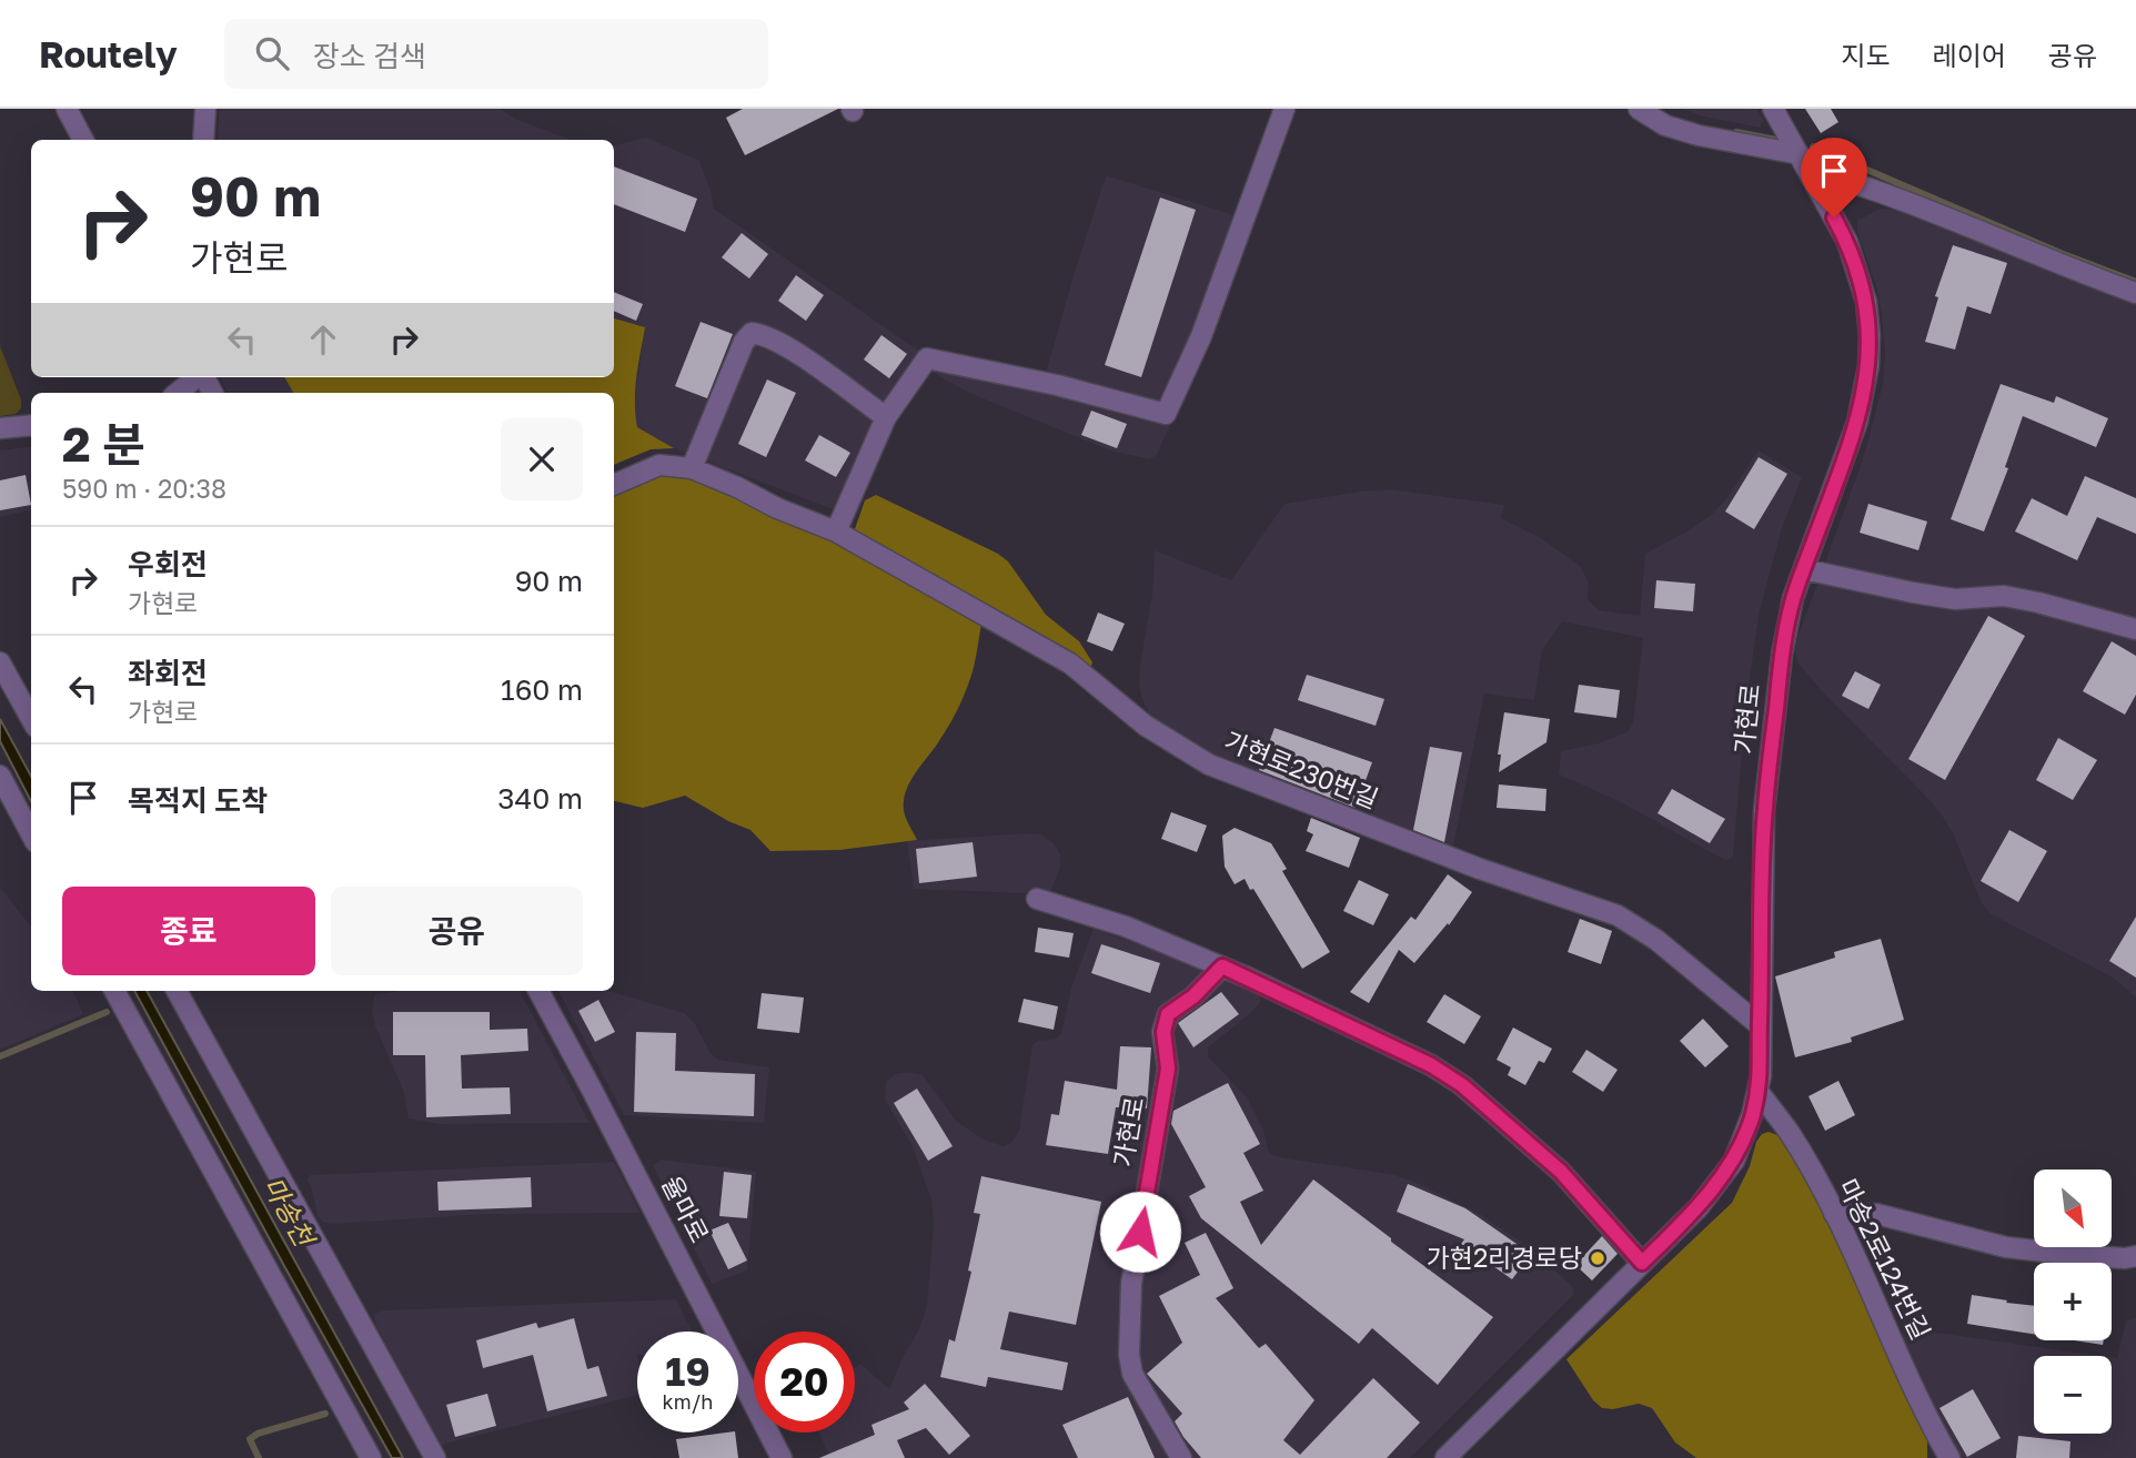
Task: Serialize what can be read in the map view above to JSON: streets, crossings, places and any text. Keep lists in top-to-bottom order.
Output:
{
  "streets": {
    "street": [
      "가현로",
      "가현로230번길",
      "율마로",
      "마송2로124번길"
    ]
  },
  "crossings": [
    ["가현로", "가현로230번길"],
    ["가현로", "마송2로124번길"]
  ],
  "water": ["마송천"],
  "places": ["가현2리경로당"],
  "north": "bottom right",
  "page": {
    "header": "Routely",
    "search": "장소 검색",
    "nav": ["지도", "레이어", "공유"],
    "turn": ["90 m", "가현로"],
    "heading": ["2 분", "590 m · 20:38"],
    "list": [
      {
        "name": "우회전",
        "note": "가현로",
        "value": "90 m"
      },
      {
        "name": "좌회전",
        "note": "가현로",
        "value": "160 m"
      },
      {
        "name": "목적지 도착",
        "value": "340 m"
      }
    ],
    "buttons": ["종료", "공유"],
    "map_buttons": ["+", "−"],
    "speed": "19 km/h",
    "limit": "20"
  }
}
